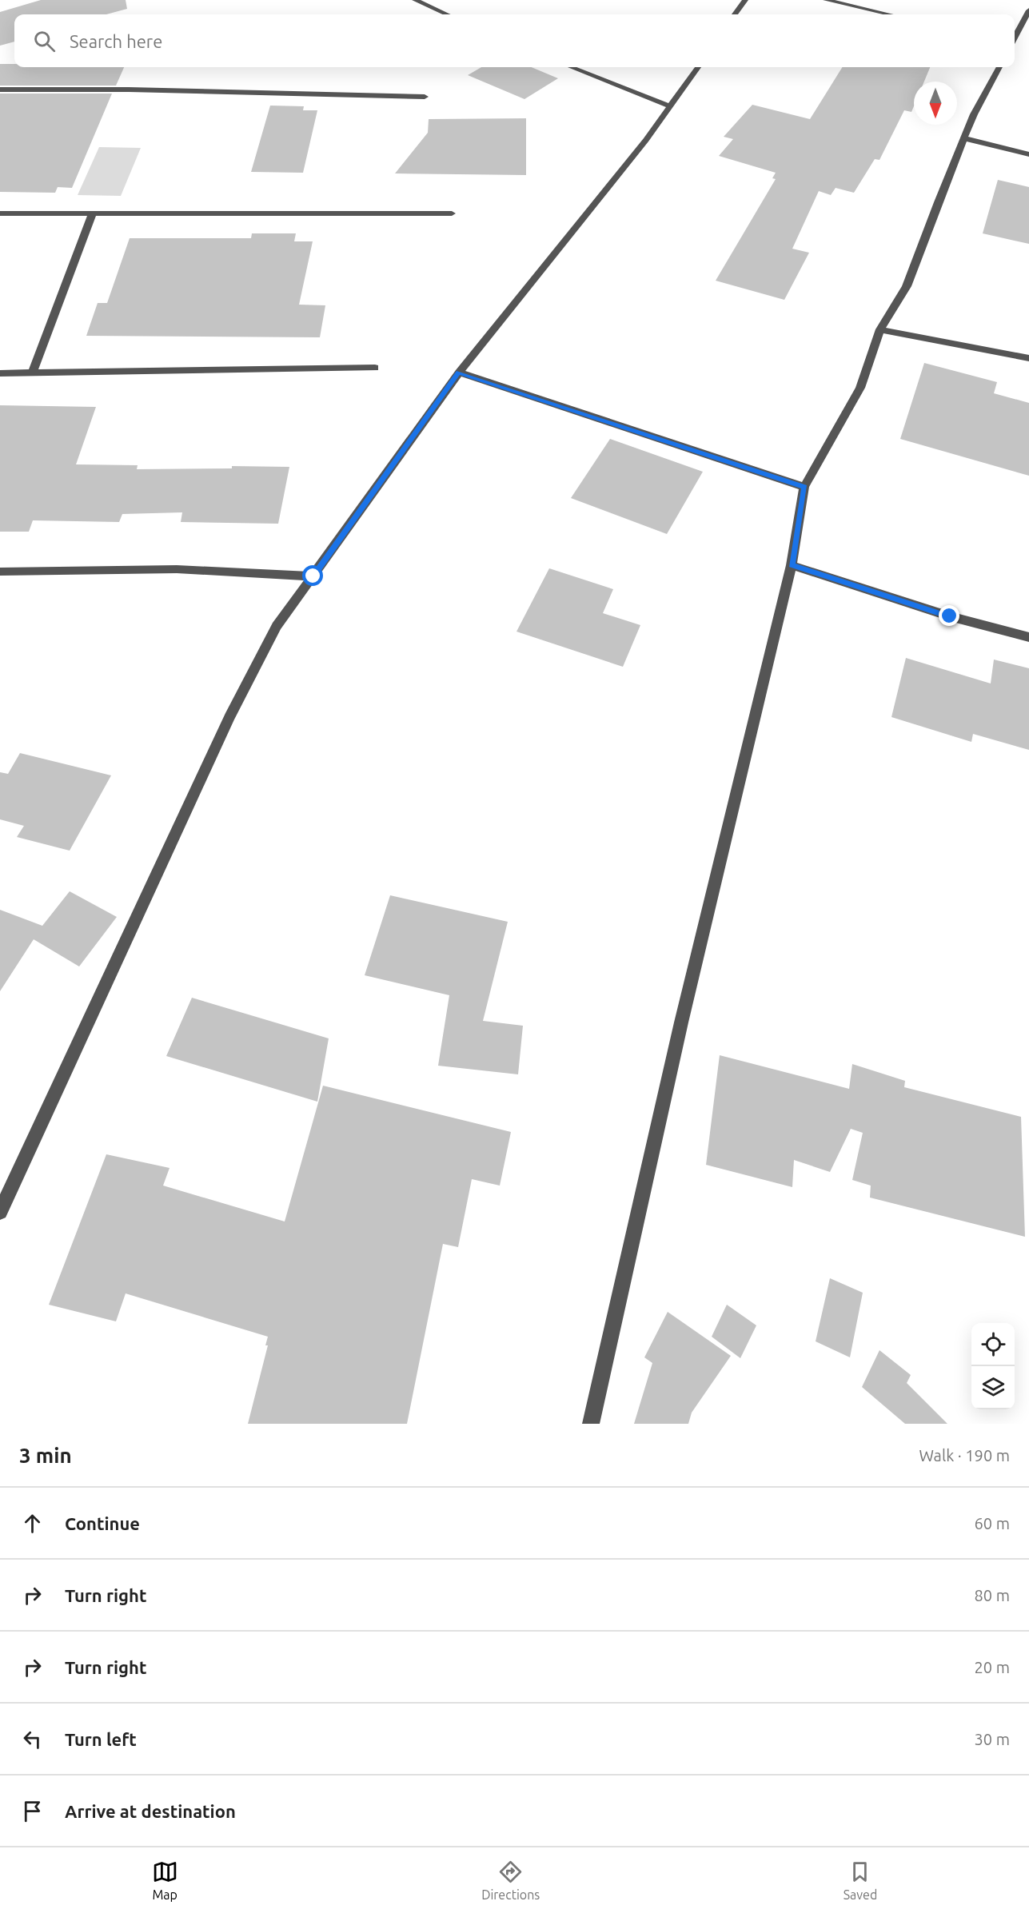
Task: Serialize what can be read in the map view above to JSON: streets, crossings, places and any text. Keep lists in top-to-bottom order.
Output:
{
  "north": "bottom",
  "page": {
    "search": "Search here",
    "heading": ["3 min", "Walk · 190 m"],
    "list": [
      ["Continue", "60 m"],
      ["Turn right", "80 m"],
      ["Turn right", "20 m"],
      ["Turn left", "30 m"],
      "Arrive at destination"
    ],
    "nav": ["Map", "Directions", "Saved"]
  }
}
